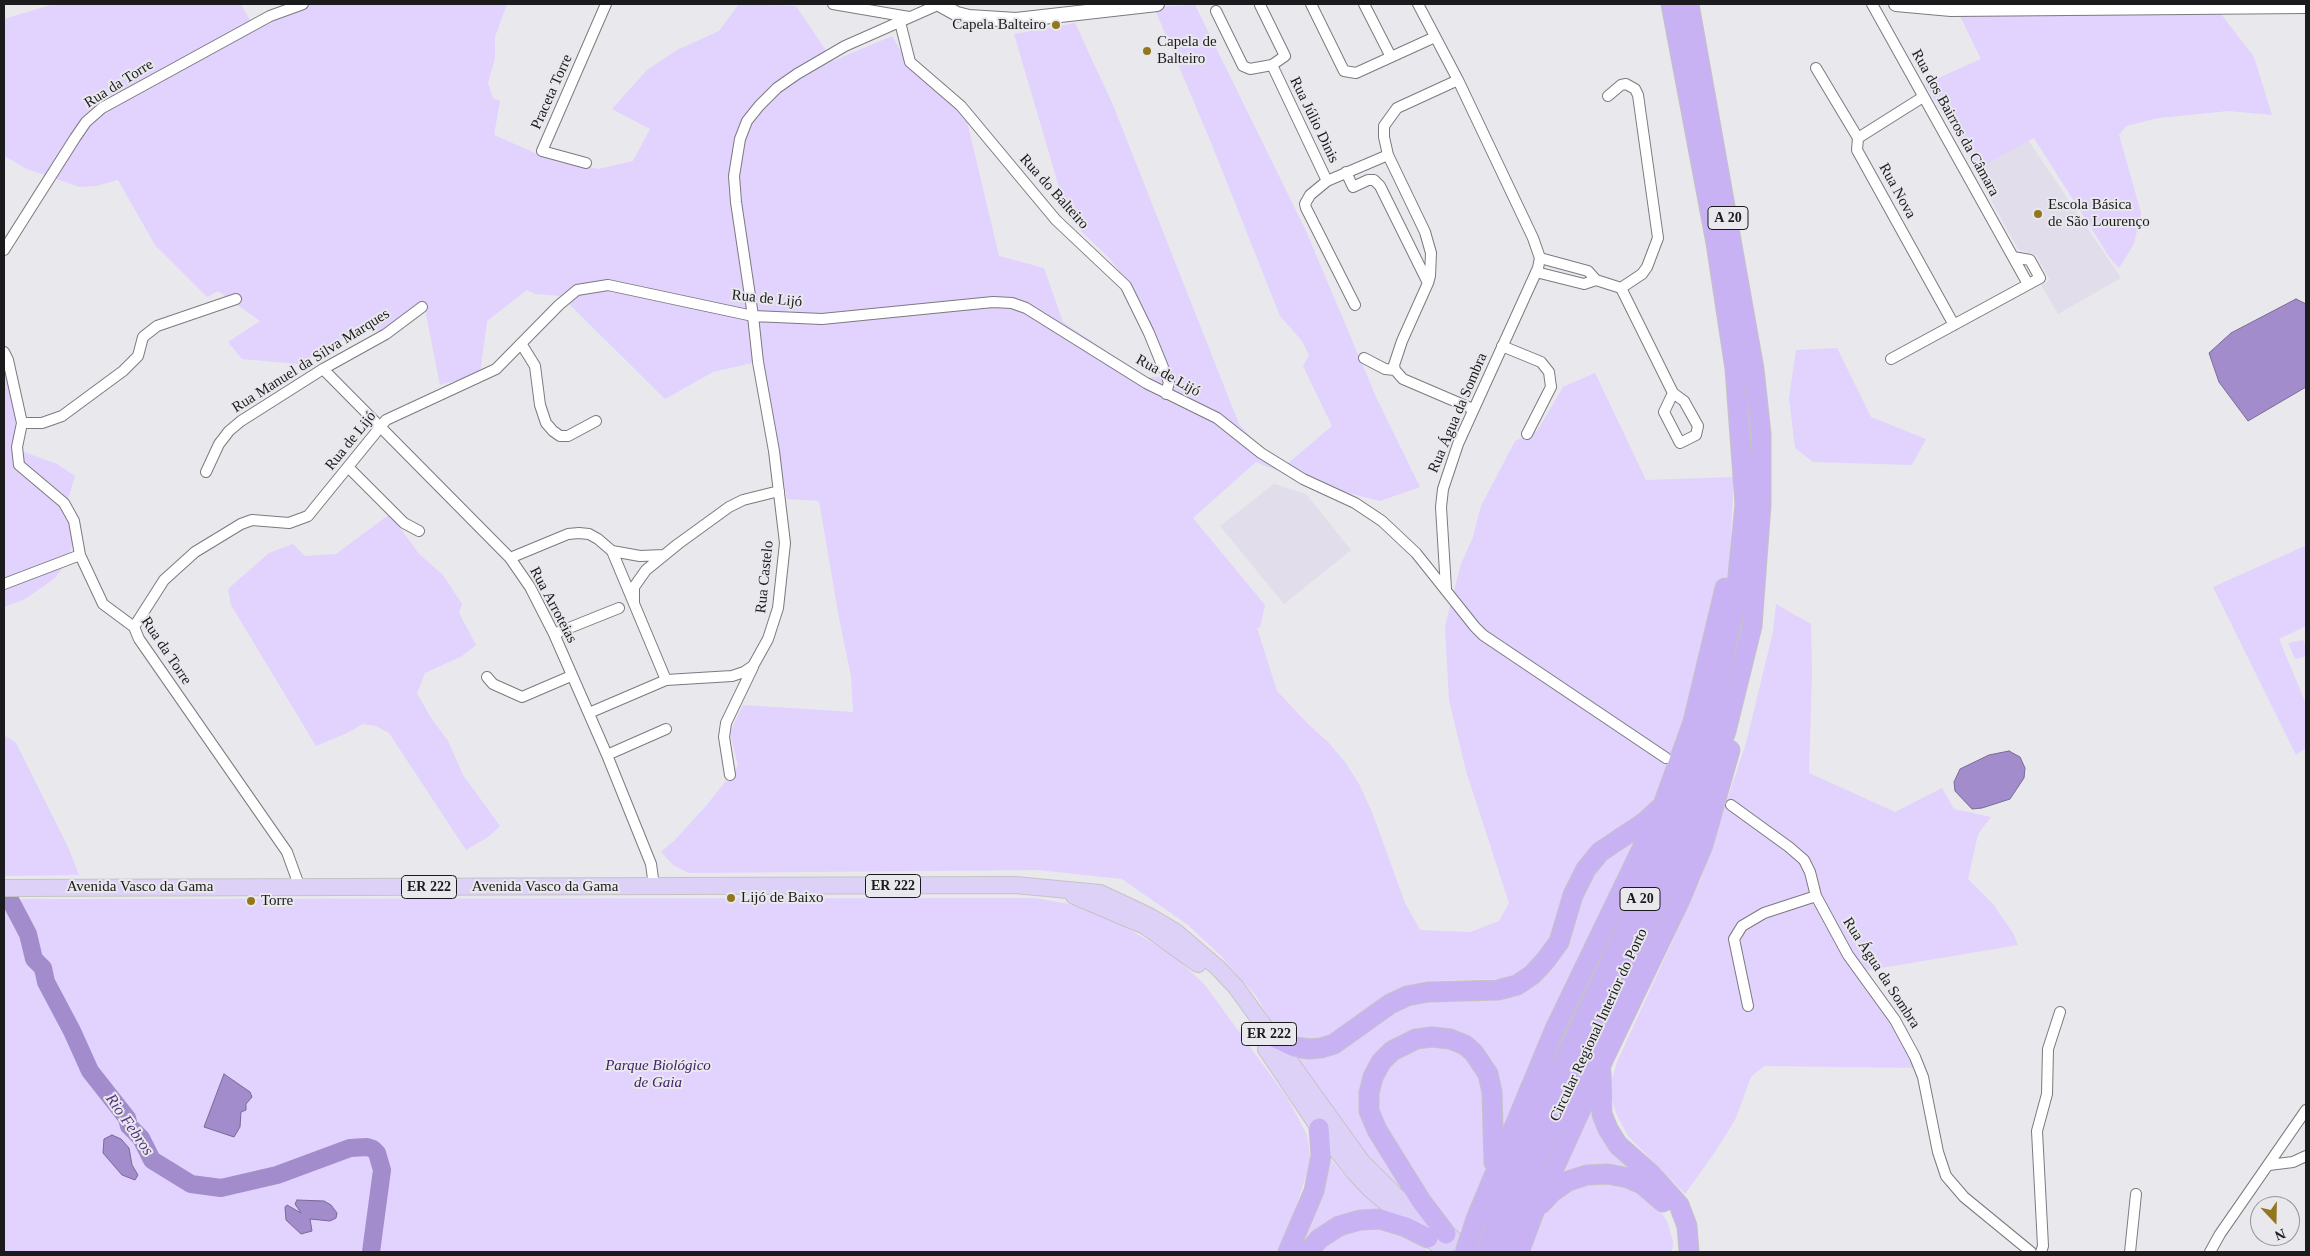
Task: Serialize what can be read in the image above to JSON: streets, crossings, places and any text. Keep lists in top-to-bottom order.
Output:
{
  "streets": {
    "highway": ["A 20", "Circular Regional Interior do Porto"],
    "main road": ["ER 222", "Avenida Vasco da Gama"],
    "street": [
      "Rua da Torre",
      "Praceta Torre",
      "Rua Júlio Dinis",
      "Rua dos Bairros da Câmara",
      "Rua Nova",
      "Rua do Balteiro",
      "Rua de Lijó",
      "Rua Manuel da Silva Marques",
      "Rua Água da Sombra",
      "Rua Castelo",
      "Rua Arroteias"
    ]
  },
  "crossings": [
    ["Rua da Torre", "Rua de Lijó"],
    ["Rua da Torre", "Avenida Vasco da Gama"],
    ["Rua dos Bairros da Câmara", "Rua Nova"],
    ["Rua do Balteiro", "Rua de Lijó"],
    ["Rua do Balteiro", "Rua Castelo"],
    ["Rua de Lijó", "Rua Água da Sombra"],
    ["Rua de Lijó", "Rua Castelo"],
    ["Rua de Lijó", "Rua Arroteias"],
    ["Rua Manuel da Silva Marques", "Rua Arroteias"],
    ["Rua Arroteias", "Avenida Vasco da Gama"]
  ],
  "water": ["Rio Febros"],
  "parks": ["Parque Biológico de Gaia"],
  "places": [
    "Capela Balteiro",
    "Capela de Balteiro",
    "Escola Básica de São Lourenço",
    "Lijó de Baixo",
    "Torre"
  ],
  "north": "bottom"
}
